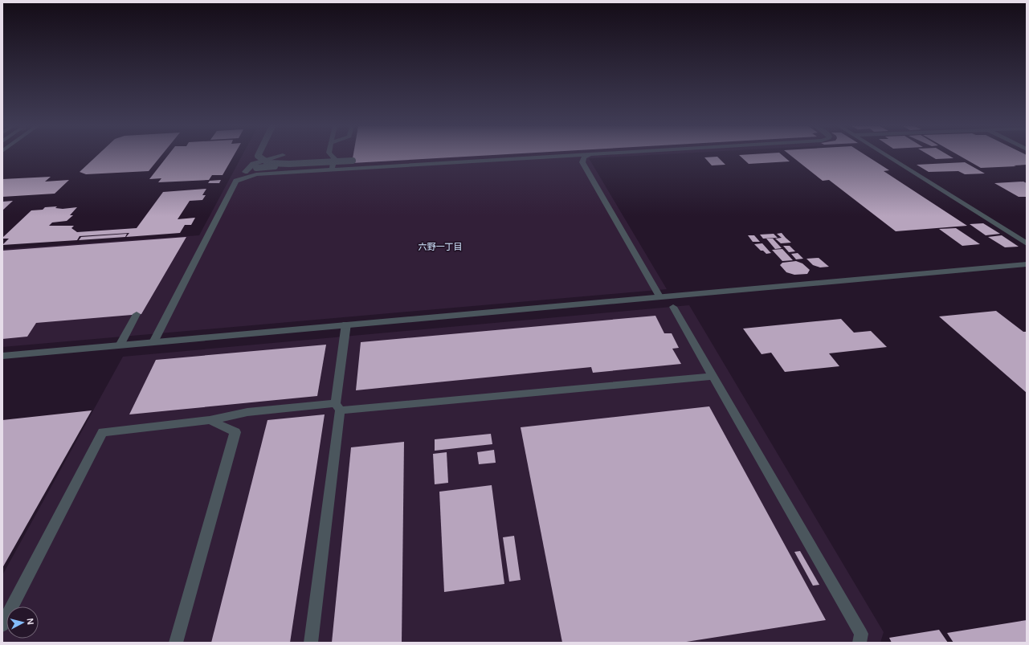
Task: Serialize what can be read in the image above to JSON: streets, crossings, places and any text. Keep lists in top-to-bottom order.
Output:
{
  "districts": ["六野一丁目"],
  "north": "right"
}
